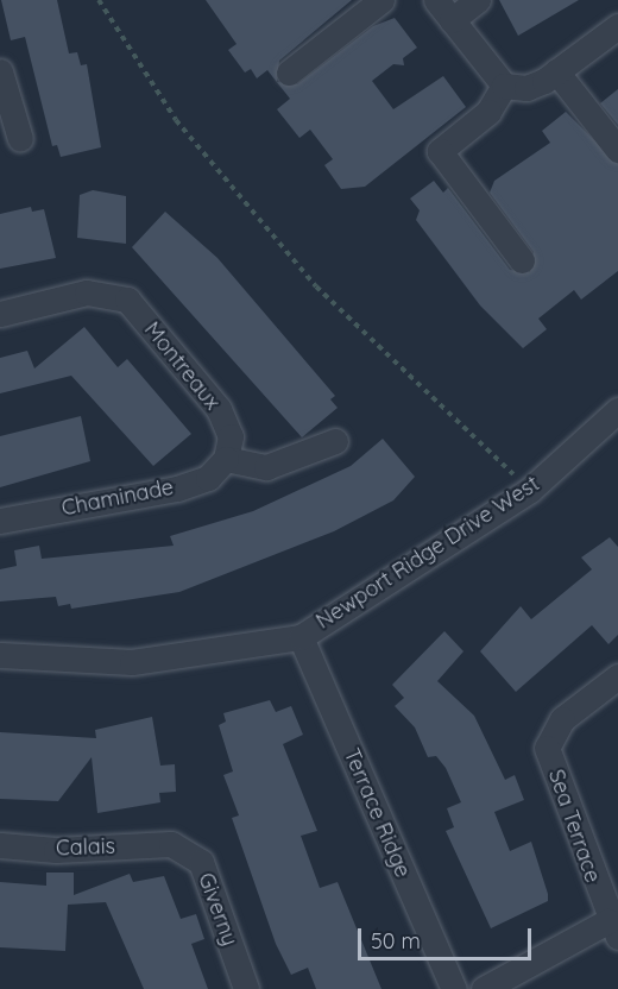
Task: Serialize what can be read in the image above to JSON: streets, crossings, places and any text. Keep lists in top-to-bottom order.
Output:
{
  "streets": {
    "street": [
      "Montreaux",
      "Chaminade",
      "Newport Ridge Drive West",
      "Terrace Ridge",
      "Sea Terrace",
      "Calais",
      "Giverny"
    ]
  },
  "crossings": [
    ["Montreaux", "Chaminade"],
    ["Newport Ridge Drive West", "Terrace Ridge"],
    ["Calais", "Giverny"]
  ],
  "scale_bar": "50 m"
}
